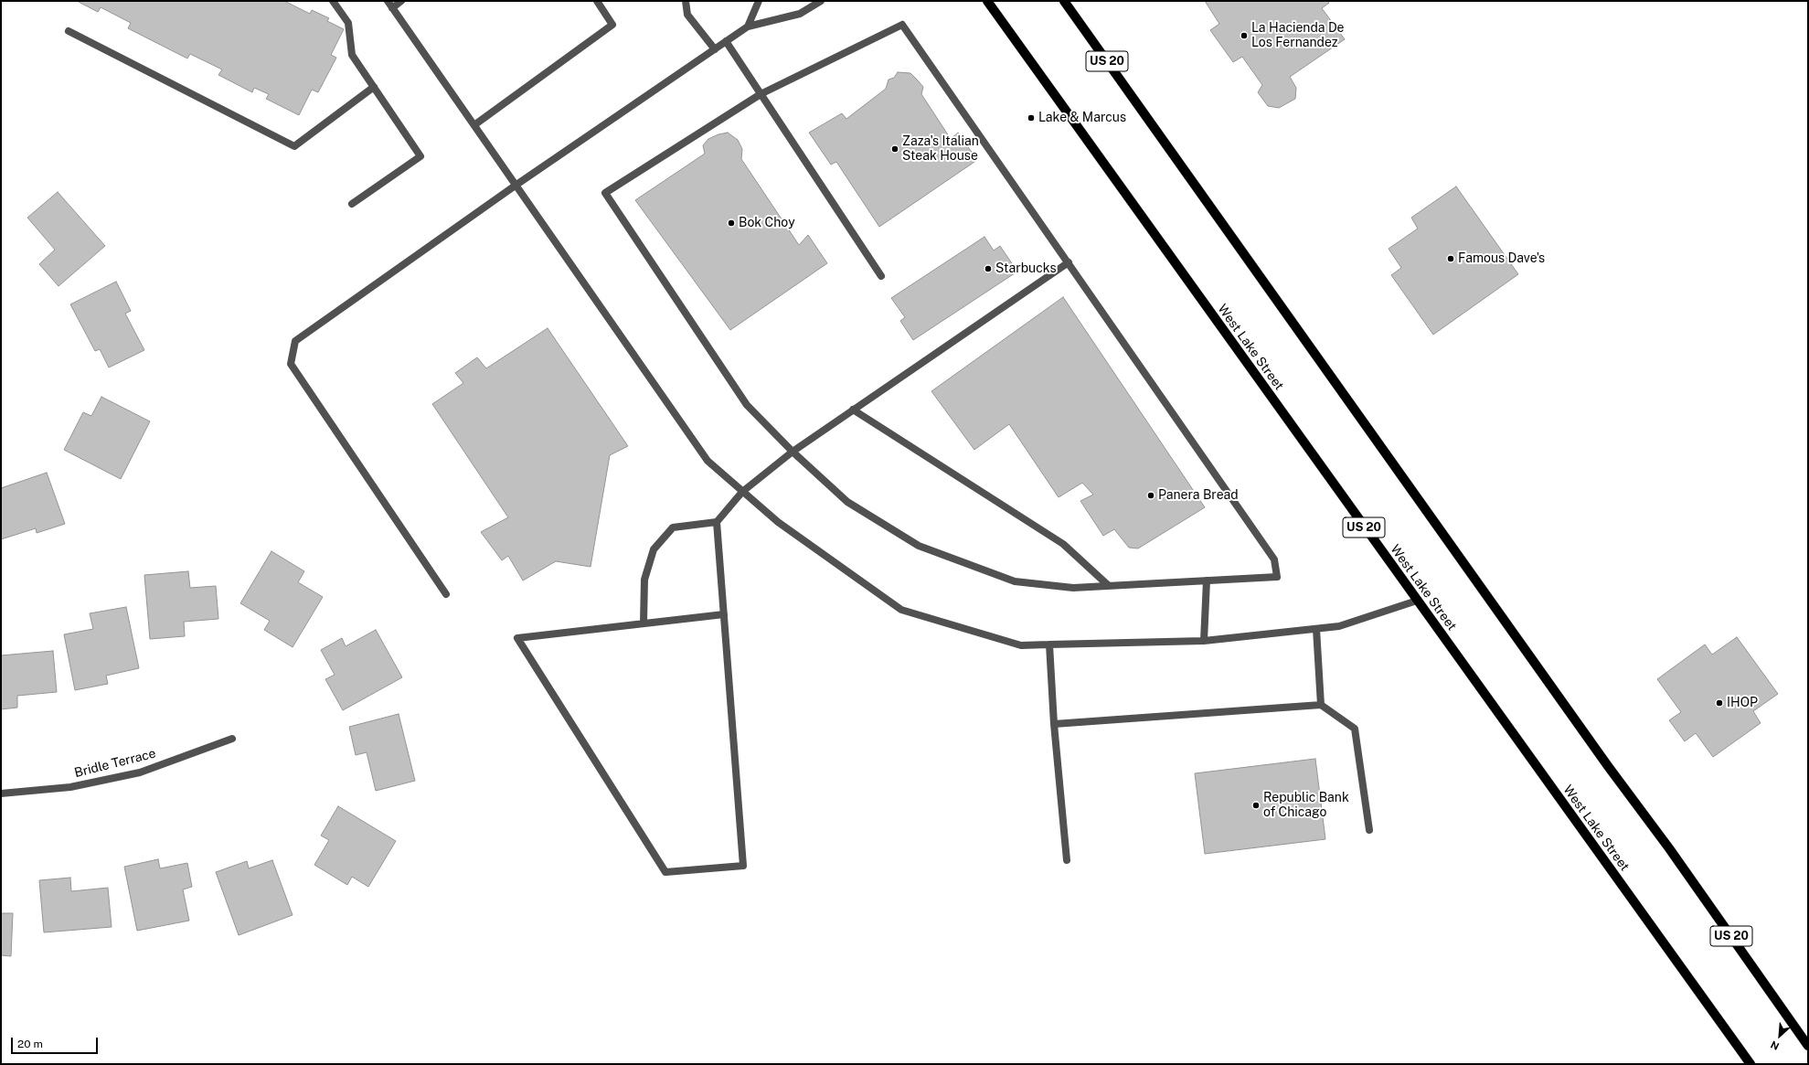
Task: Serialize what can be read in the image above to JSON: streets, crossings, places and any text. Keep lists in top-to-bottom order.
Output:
{
  "streets": {
    "main road": ["US 20", "West Lake Street"],
    "street": ["Bridle Terrace"]
  },
  "places": [
    "La Hacienda De Los Fernandez",
    "Lake & Marcus",
    "Zaza's Italian Steak House",
    "Bok Choy",
    "Famous Dave's",
    "Starbucks",
    "Panera Bread",
    "IHOP",
    "Republic Bank of Chicago"
  ],
  "scale_bar": "20 m",
  "north": "bottom left"
}
